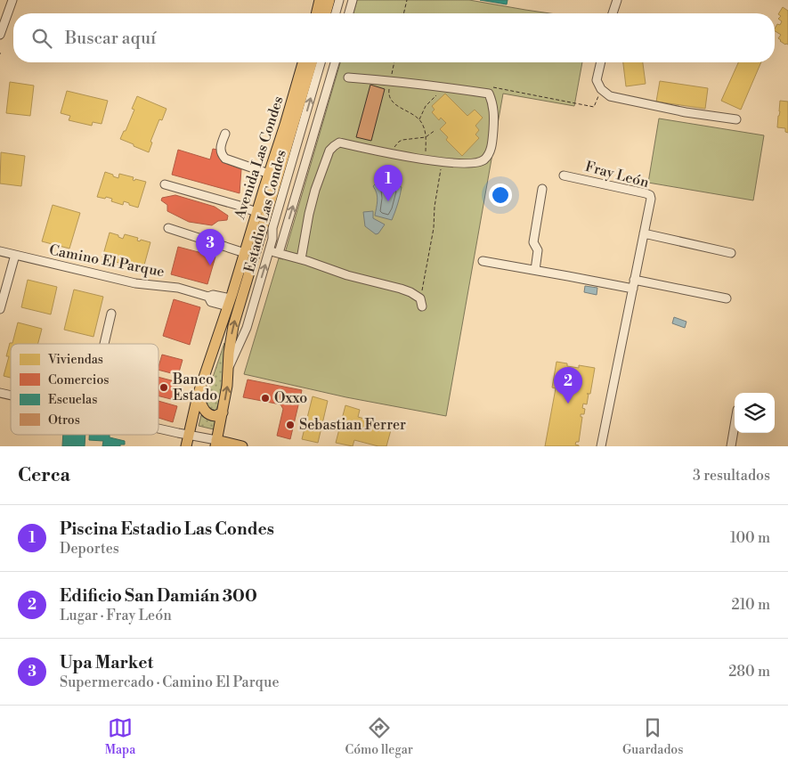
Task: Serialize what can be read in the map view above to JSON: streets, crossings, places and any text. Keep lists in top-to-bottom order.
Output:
{
  "streets": {
    "main road": ["Avenida Las Condes"],
    "street": ["Fray León", "Estadio Las Condes", "Camino El Parque"]
  },
  "crossings": [
    ["Avenida Las Condes", "Estadio Las Condes"],
    ["Avenida Las Condes", "Camino El Parque"]
  ],
  "places": ["Banco Estado", "Oxxo", "Sebastian Ferrer"],
  "legend": [
    "Viviendas",
    "Comercios",
    "Escuelas",
    "Otros"
  ],
  "page": {
    "search": "Buscar aquí",
    "pins": ["1", "3", "2"],
    "heading": ["Cerca", "3 resultados"],
    "list": [
      {
        "mark": "1",
        "name": "Piscina Estadio Las Condes",
        "note": "Deportes",
        "value": "100 m"
      },
      {
        "mark": "2",
        "name": "Edificio San Damián 300",
        "note": "Lugar · Fray León",
        "value": "210 m"
      },
      {
        "mark": "3",
        "name": "Upa Market",
        "note": "Supermercado · Camino El Parque",
        "value": "280 m"
      }
    ],
    "nav": ["Mapa", "Cómo llegar", "Guardados"]
  }
}
